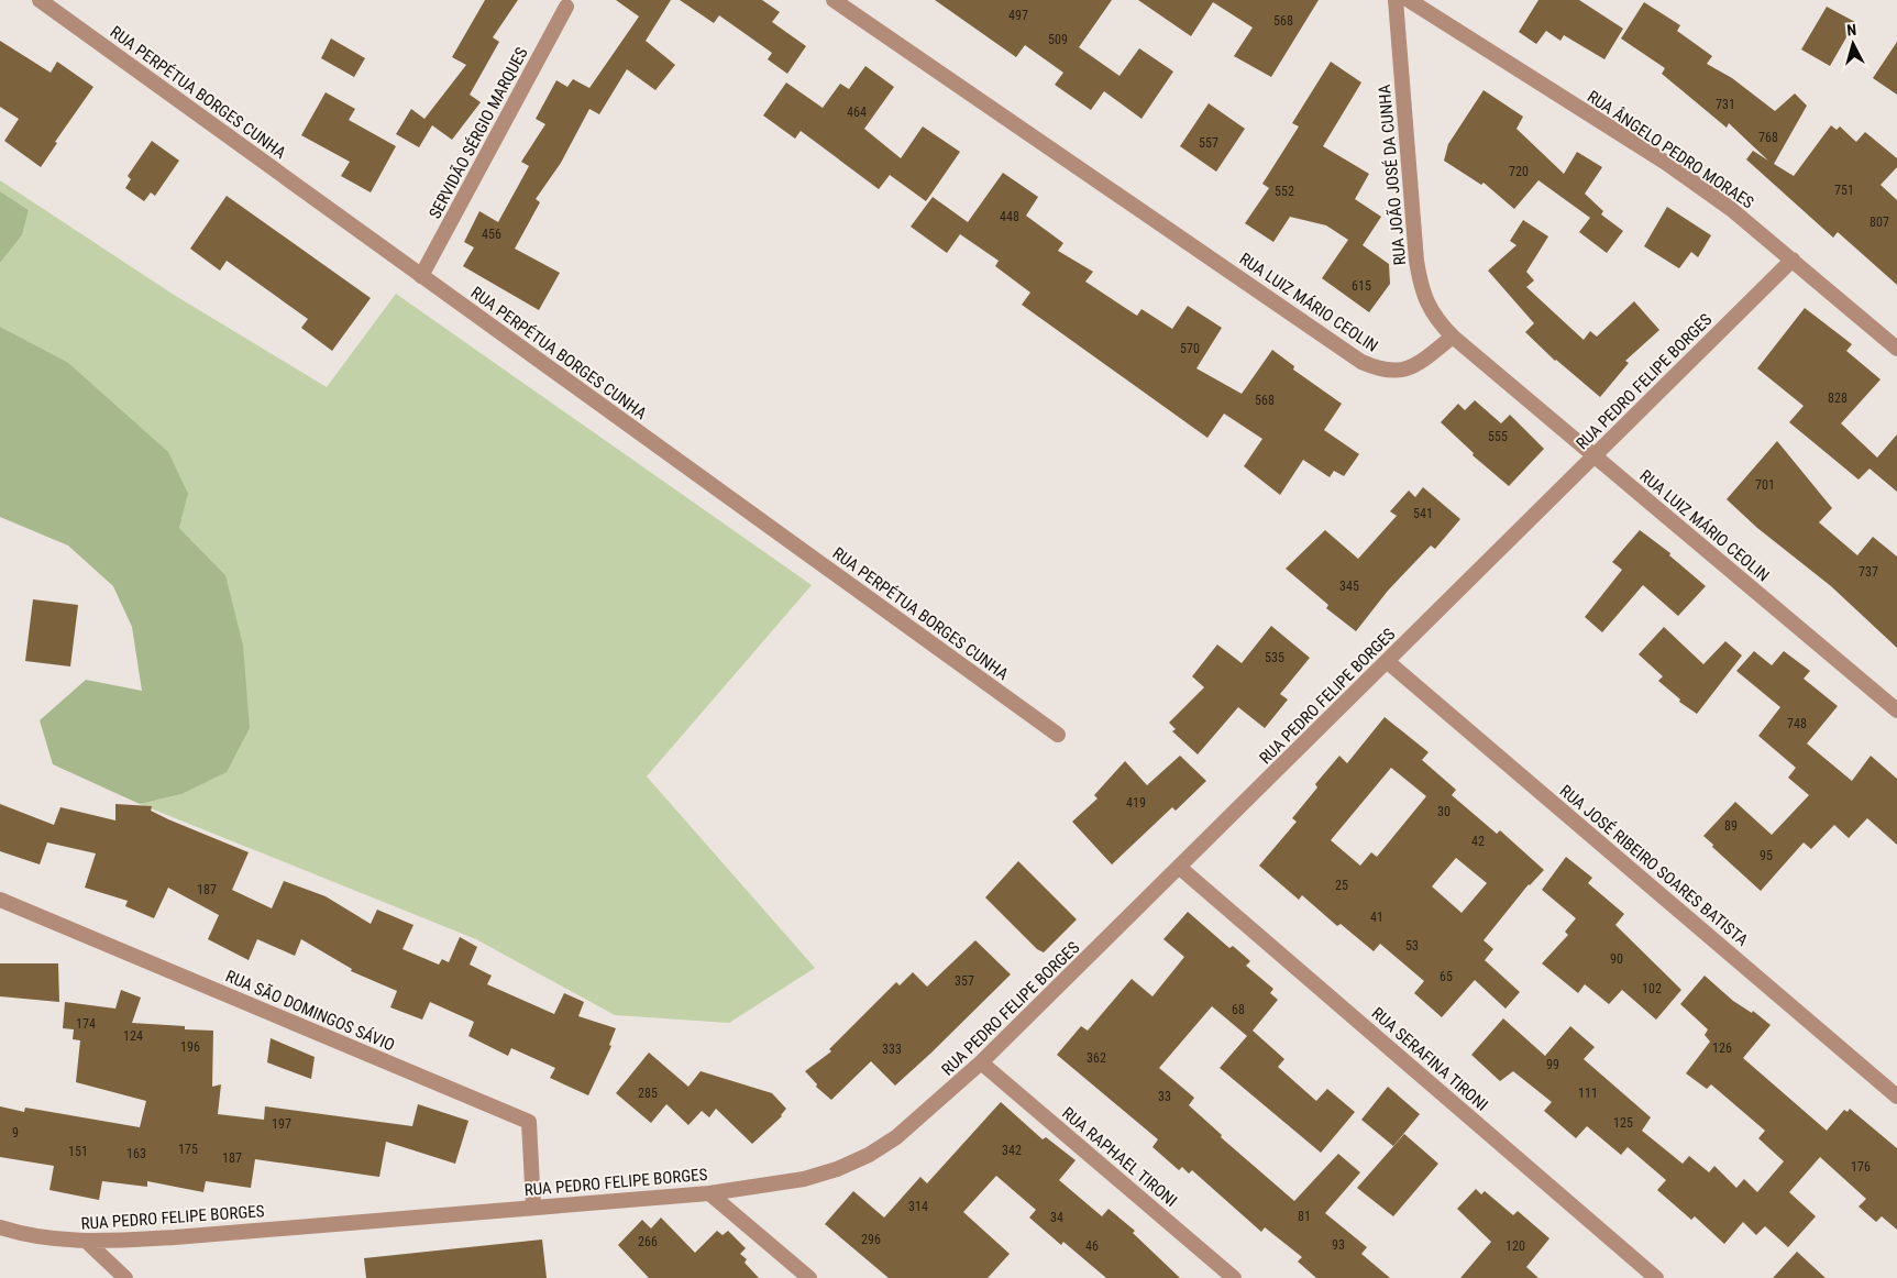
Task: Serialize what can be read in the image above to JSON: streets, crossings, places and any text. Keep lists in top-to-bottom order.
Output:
{
  "streets": {
    "street": [
      "RUA PERPÉTUA BORGES CUNHA",
      "SERVIDÃO SÉRGIO MARQUES",
      "RUA ÂNGELO PEDRO MORAES",
      "RUA JOÃO JOSÉ DA CUNHA",
      "RUA LUIZ MÁRIO CEOLIN",
      "RUA PEDRO FELIPE BORGES",
      "RUA JOSÉ RIBEIRO SOARES BATISTA",
      "RUA SÃO DOMINGOS SÁVIO",
      "RUA SERAFINA TIRONI",
      "RUA RAPHAEL TIRONI"
    ]
  },
  "crossings": [
    ["RUA PERPÉTUA BORGES CUNHA", "SERVIDÃO SÉRGIO MARQUES"],
    ["RUA ÂNGELO PEDRO MORAES", "RUA PEDRO FELIPE BORGES"],
    ["RUA JOÃO JOSÉ DA CUNHA", "RUA LUIZ MÁRIO CEOLIN"],
    ["RUA LUIZ MÁRIO CEOLIN", "RUA PEDRO FELIPE BORGES"],
    ["RUA PEDRO FELIPE BORGES", "RUA JOSÉ RIBEIRO SOARES BATISTA"],
    ["RUA PEDRO FELIPE BORGES", "RUA SÃO DOMINGOS SÁVIO"],
    ["RUA PEDRO FELIPE BORGES", "RUA SERAFINA TIRONI"],
    ["RUA PEDRO FELIPE BORGES", "RUA RAPHAEL TIRONI"]
  ],
  "house_numbers": [
    "497",
    "568",
    "509",
    "731",
    "464",
    "768",
    "557",
    "720",
    "751",
    "552",
    "448",
    "807",
    "456",
    "615",
    "570",
    "828",
    "568",
    "555",
    "701",
    "541",
    "737",
    "345",
    "535",
    "748",
    "419",
    "30",
    "89",
    "42",
    "95",
    "25",
    "187",
    "41",
    "53",
    "90",
    "65",
    "357",
    "102",
    "68",
    "174",
    "124",
    "196",
    "126",
    "333",
    "362",
    "99",
    "285",
    "111",
    "33",
    "125",
    "197",
    "9",
    "175",
    "342",
    "151",
    "163",
    "187",
    "176",
    "314",
    "81",
    "34",
    "296",
    "266",
    "93",
    "46",
    "120"
  ],
  "north": "top"
}
